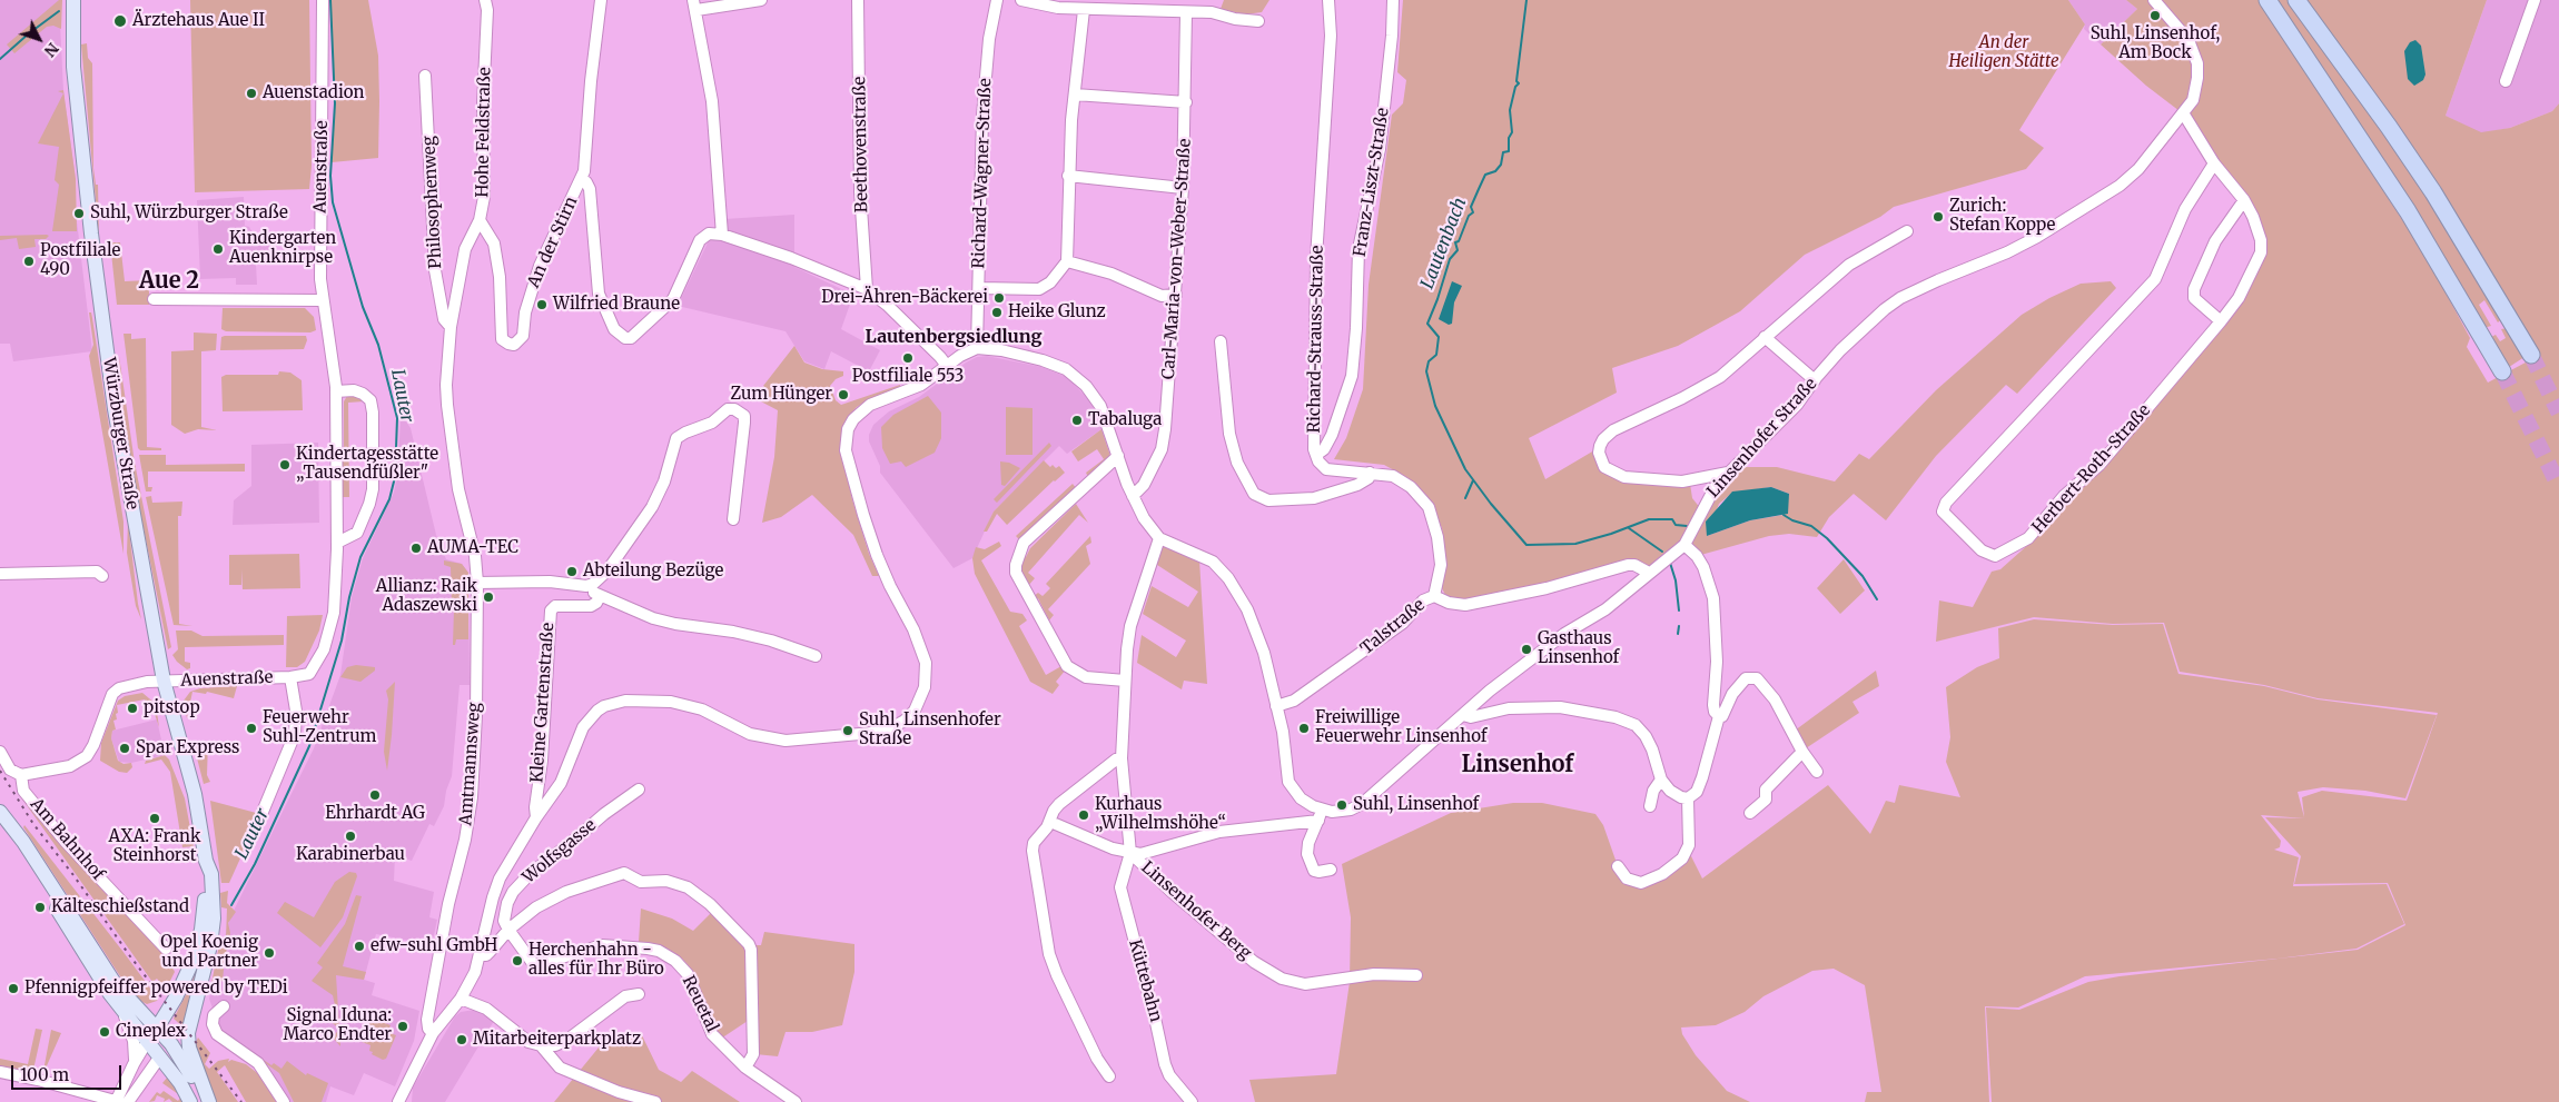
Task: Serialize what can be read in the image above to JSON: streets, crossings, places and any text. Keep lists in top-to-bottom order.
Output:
{
  "streets": {
    "main road": ["Würzburger Straße"],
    "street": [
      "Hohe Feldstraße",
      "Beethovenstraße",
      "Auenstraße",
      "Richard-Wagner-Straße",
      "Franz-Liszt-Straße",
      "Philosophenweg",
      "An der Stirn",
      "Carl-Maria-von-Weber-Straße",
      "Richard-Strauss-Straße",
      "Linsenhofer Straße",
      "Herbert-Roth-Straße",
      "Talstraße",
      "Kleine Gartenstraße",
      "Amtmannsweg",
      "Am Bahnhof",
      "Wolfsgasse",
      "Linsenhofer Berg",
      "Küttebahn",
      "Reuetal"
    ]
  },
  "crossings": [
    ["Hohe Feldstraße", "Philosophenweg"],
    ["Hohe Feldstraße", "An der Stirn"],
    ["Hohe Feldstraße", "Amtmannsweg"],
    ["Auenstraße", "Würzburger Straße"],
    ["Auenstraße", "Am Bahnhof"],
    ["Franz-Liszt-Straße", "Richard-Strauss-Straße"],
    ["Richard-Strauss-Straße", "Talstraße"],
    ["Würzburger Straße", "Am Bahnhof"],
    ["Linsenhofer Straße", "Herbert-Roth-Straße"],
    ["Linsenhofer Straße", "Talstraße"],
    ["Linsenhofer Straße", "Linsenhofer Berg"],
    ["Wolfsgasse", "Reuetal"],
    ["Linsenhofer Berg", "Küttebahn"]
  ],
  "districts": ["Aue 2", "Lautenbergsiedlung", "Linsenhof"],
  "water": ["Lautenbach", "Lauter"],
  "parks": ["An der Heiligen Stätte"],
  "places": [
    "Suhl, Linsenhof, Am Bock",
    "Ärztehaus Aue II",
    "Auenstadion",
    "Suhl, Würzburger Straße",
    "Zurich: Stefan Koppe",
    "Kindergarten Auenknirpse",
    "Postfiliale 490",
    "Drei-Ähren-Bäckerei",
    "Wilfried Braune",
    "Heike Glunz",
    "Postfiliale 553",
    "Zum Hünger",
    "Tabaluga",
    "Kindertagesstätte „Tausendfüßler\"",
    "AUMA-TEC",
    "Abteilung Bezüge",
    "Allianz: Raik Adaszewski",
    "Gasthaus Linsenhof",
    "pitstop",
    "Feuerwehr Suhl-Zentrum",
    "Freiwillige Feuerwehr Linsenhof",
    "Suhl, Linsenhofer Straße",
    "Spar Express",
    "Ehrhardt AG",
    "Suhl, Linsenhof",
    "Kurhaus „Wilhelmshöhe“",
    "AXA: Frank Steinhorst",
    "Karabinerbau",
    "Kälteschießstand",
    "efw-suhl GmbH",
    "Opel Koenig und Partner",
    "Herchenhahn - alles für Ihr Büro",
    "Pfennigpfeiffer powered by TEDi",
    "Signal Iduna: Marco Endter",
    "Cineplex",
    "Mitarbeiterparkplatz"
  ],
  "scale_bar": "100 m",
  "north": "bottom right"
}
